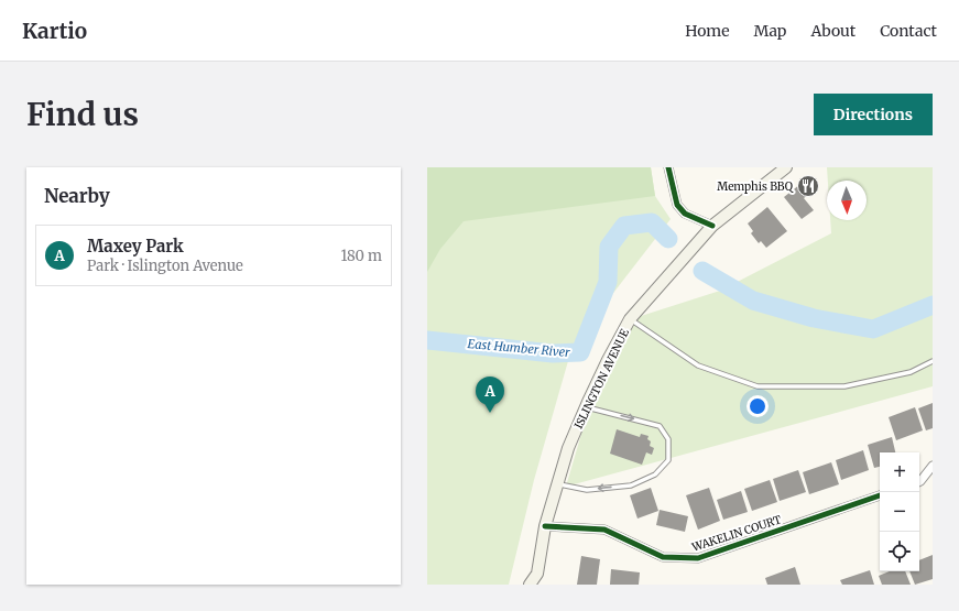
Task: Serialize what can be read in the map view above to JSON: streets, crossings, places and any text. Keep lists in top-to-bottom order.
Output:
{
  "streets": {
    "main road": ["ISLINGTON AVENUE"],
    "street": ["WAKELIN COURT"]
  },
  "crossings": [
    ["ISLINGTON AVENUE", "WAKELIN COURT"]
  ],
  "water": ["East Humber River"],
  "places": {
    "restaurant": ["Memphis BBQ"]
  },
  "north": "bottom",
  "page": {
    "header": "Kartio",
    "nav": [
      "Home",
      "Map",
      "About",
      "Contact"
    ],
    "buttons": "Directions",
    "title": "Find us",
    "heading": "Nearby",
    "list": [
      {
        "mark": "A",
        "name": "Maxey Park",
        "note": "Park · Islington Avenue",
        "value": "180 m"
      }
    ],
    "pins": "A",
    "map_buttons": ["+", "−"]
  }
}
